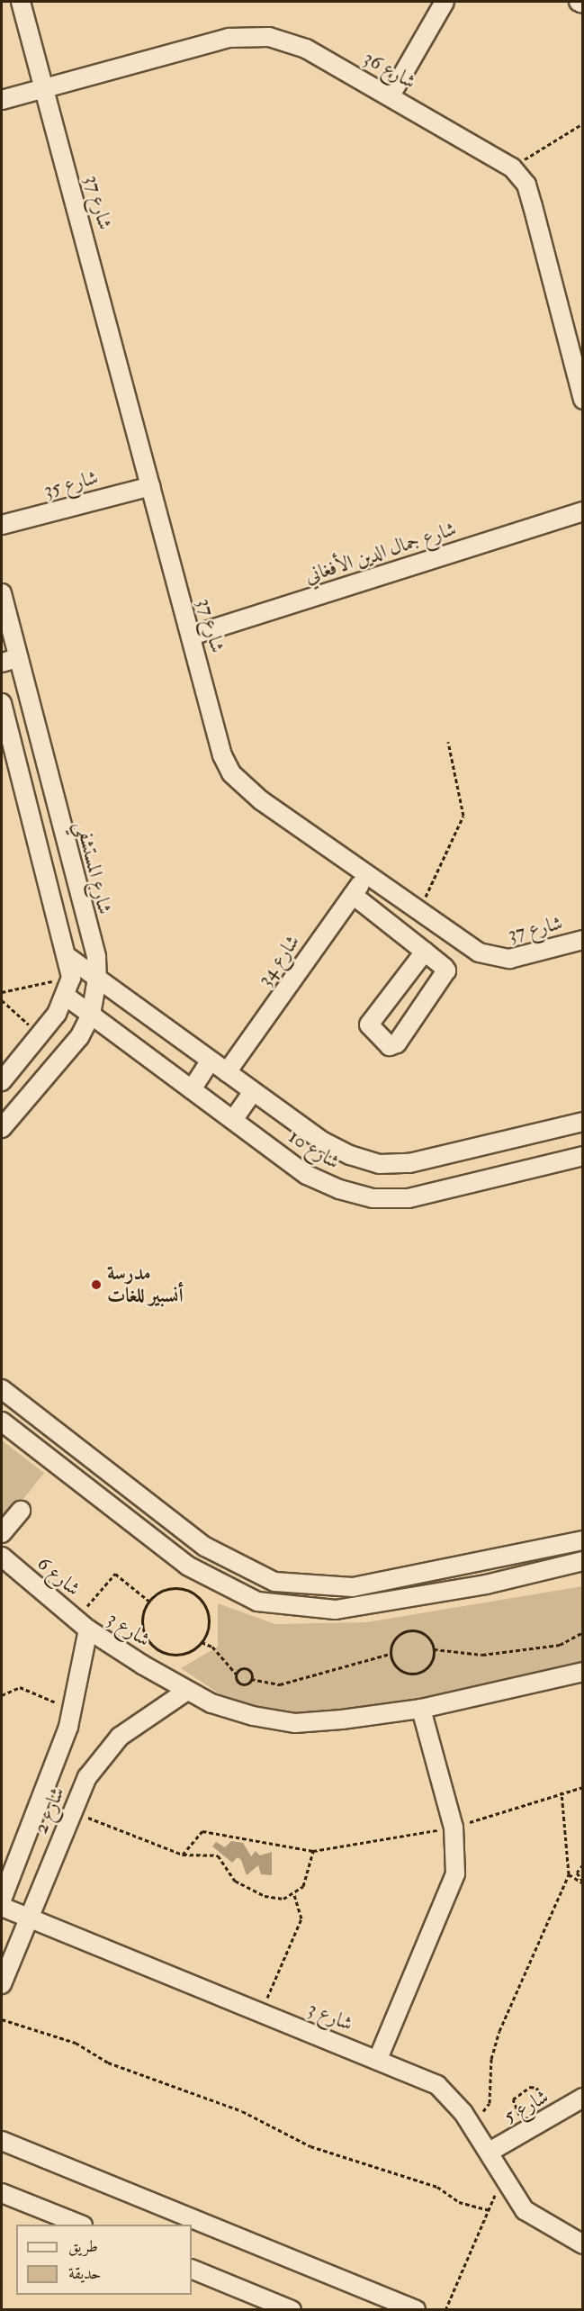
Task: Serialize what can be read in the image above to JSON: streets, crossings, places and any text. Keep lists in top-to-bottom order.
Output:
{
  "streets": {
    "street": [
      "شارع 36",
      "شارع 37",
      "شارع 35",
      "شارع جمال الدين الأفغاني",
      "شارع المستشفي",
      "شارع 34",
      "شارع 10",
      "شارع 6",
      "شارع 3",
      "شارع 2",
      "شارع 5"
    ]
  },
  "crossings": [
    ["شارع 36", "شارع 37"],
    ["شارع 37", "شارع 35"],
    ["شارع 37", "شارع جمال الدين الأفغاني"],
    ["شارع 37", "شارع 34"],
    ["شارع المستشفي", "شارع 10"],
    ["شارع 34", "شارع 10"],
    ["شارع 6", "شارع 3"],
    ["شارع 6", "شارع 2"],
    ["شارع 3", "شارع 2"],
    ["شارع 3", "شارع 5"]
  ],
  "places": ["مدرسة أنسبير للغات"],
  "legend": ["طريق", "حديقة"]
}
